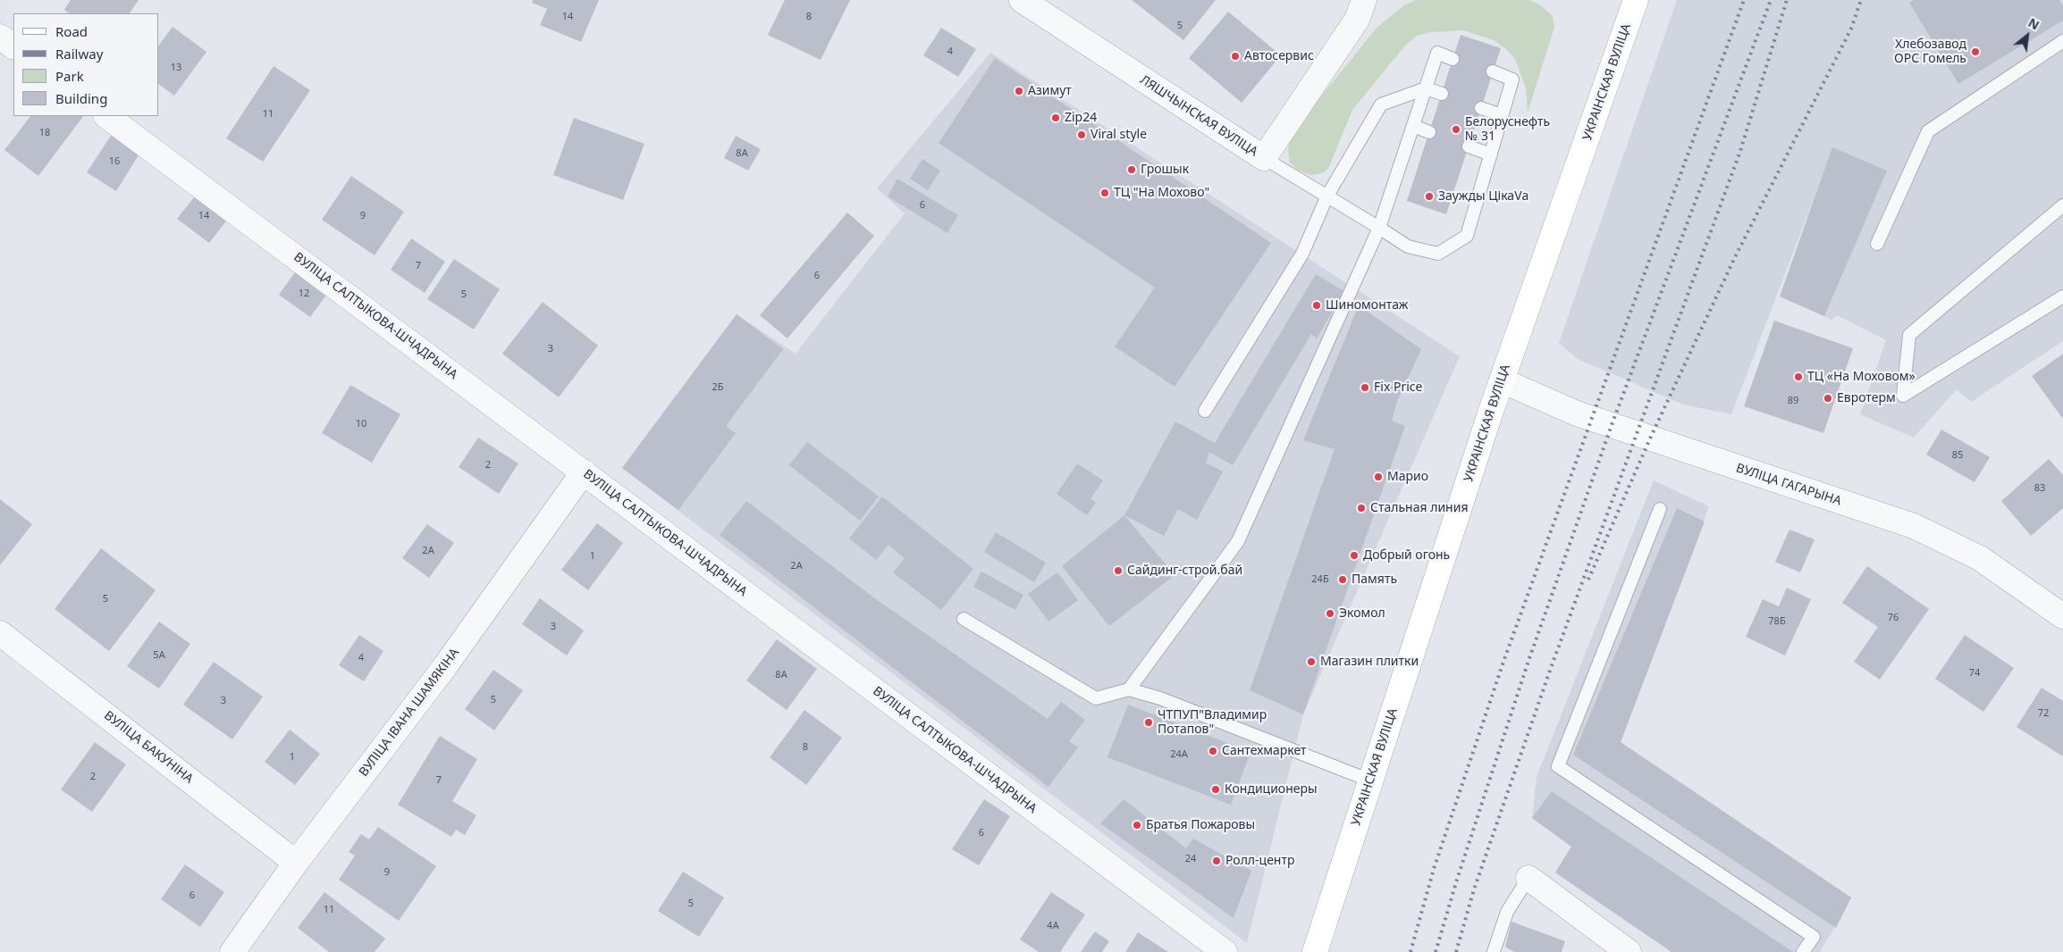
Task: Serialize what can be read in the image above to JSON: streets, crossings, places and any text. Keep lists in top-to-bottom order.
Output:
{
  "streets": {
    "main road": ["УКРАІНСКАЯ ВУЛІЦА"],
    "street": [
      "ЛЯШЧЫНСКАЯ ВУЛІЦА",
      "ВУЛІЦА САЛТЫКОВА-ШЧАДРЫНА",
      "ВУЛІЦА ГАГАРЫНА",
      "ВУЛІЦА ІВАНА ШАМЯКІНА",
      "ВУЛІЦА БАКУНІНА"
    ]
  },
  "crossings": [
    ["УКРАІНСКАЯ ВУЛІЦА", "ВУЛІЦА ГАГАРЫНА"],
    ["ВУЛІЦА САЛТЫКОВА-ШЧАДРЫНА", "ВУЛІЦА ІВАНА ШАМЯКІНА"],
    ["ВУЛІЦА ІВАНА ШАМЯКІНА", "ВУЛІЦА БАКУНІНА"]
  ],
  "places": [
    "Хлебозавод ОРС Гомель",
    "Автосервис",
    "Азимут",
    "Zip24",
    "Белоруснефть № 31",
    "Viral style",
    "Грошык",
    "ТЦ \"На Мохово\"",
    "Заужды ЦікаVа",
    "Шиномонтаж",
    "ТЦ «На Моховом»",
    "Fix Price",
    "Евротерм",
    "Марио",
    "Стальная линия",
    "Добрый огонь",
    "Сайдинг-строй.бай",
    "Память",
    "Экомол",
    "Магазин плитки",
    "ЧТПУП\"Владимир Потапов\"",
    "Сантехмаркет",
    "Кондиционеры",
    "Братья Пожаровы",
    "Ролл-центр"
  ],
  "house_numbers": [
    "14",
    "8",
    "5",
    "4",
    "13",
    "11",
    "18",
    "8А",
    "16",
    "6",
    "14",
    "9",
    "7",
    "6",
    "12",
    "5",
    "3",
    "2Б",
    "89",
    "10",
    "85",
    "2",
    "83",
    "2А",
    "1",
    "2А",
    "24Б",
    "5",
    "76",
    "78Б",
    "3",
    "5А",
    "4",
    "74",
    "8А",
    "5",
    "3",
    "72",
    "8",
    "24А",
    "1",
    "2",
    "7",
    "6",
    "24",
    "9",
    "6",
    "5",
    "11",
    "4А"
  ],
  "legend": [
    "Road",
    "Railway",
    "Park",
    "Building"
  ],
  "north": "top right"
}
